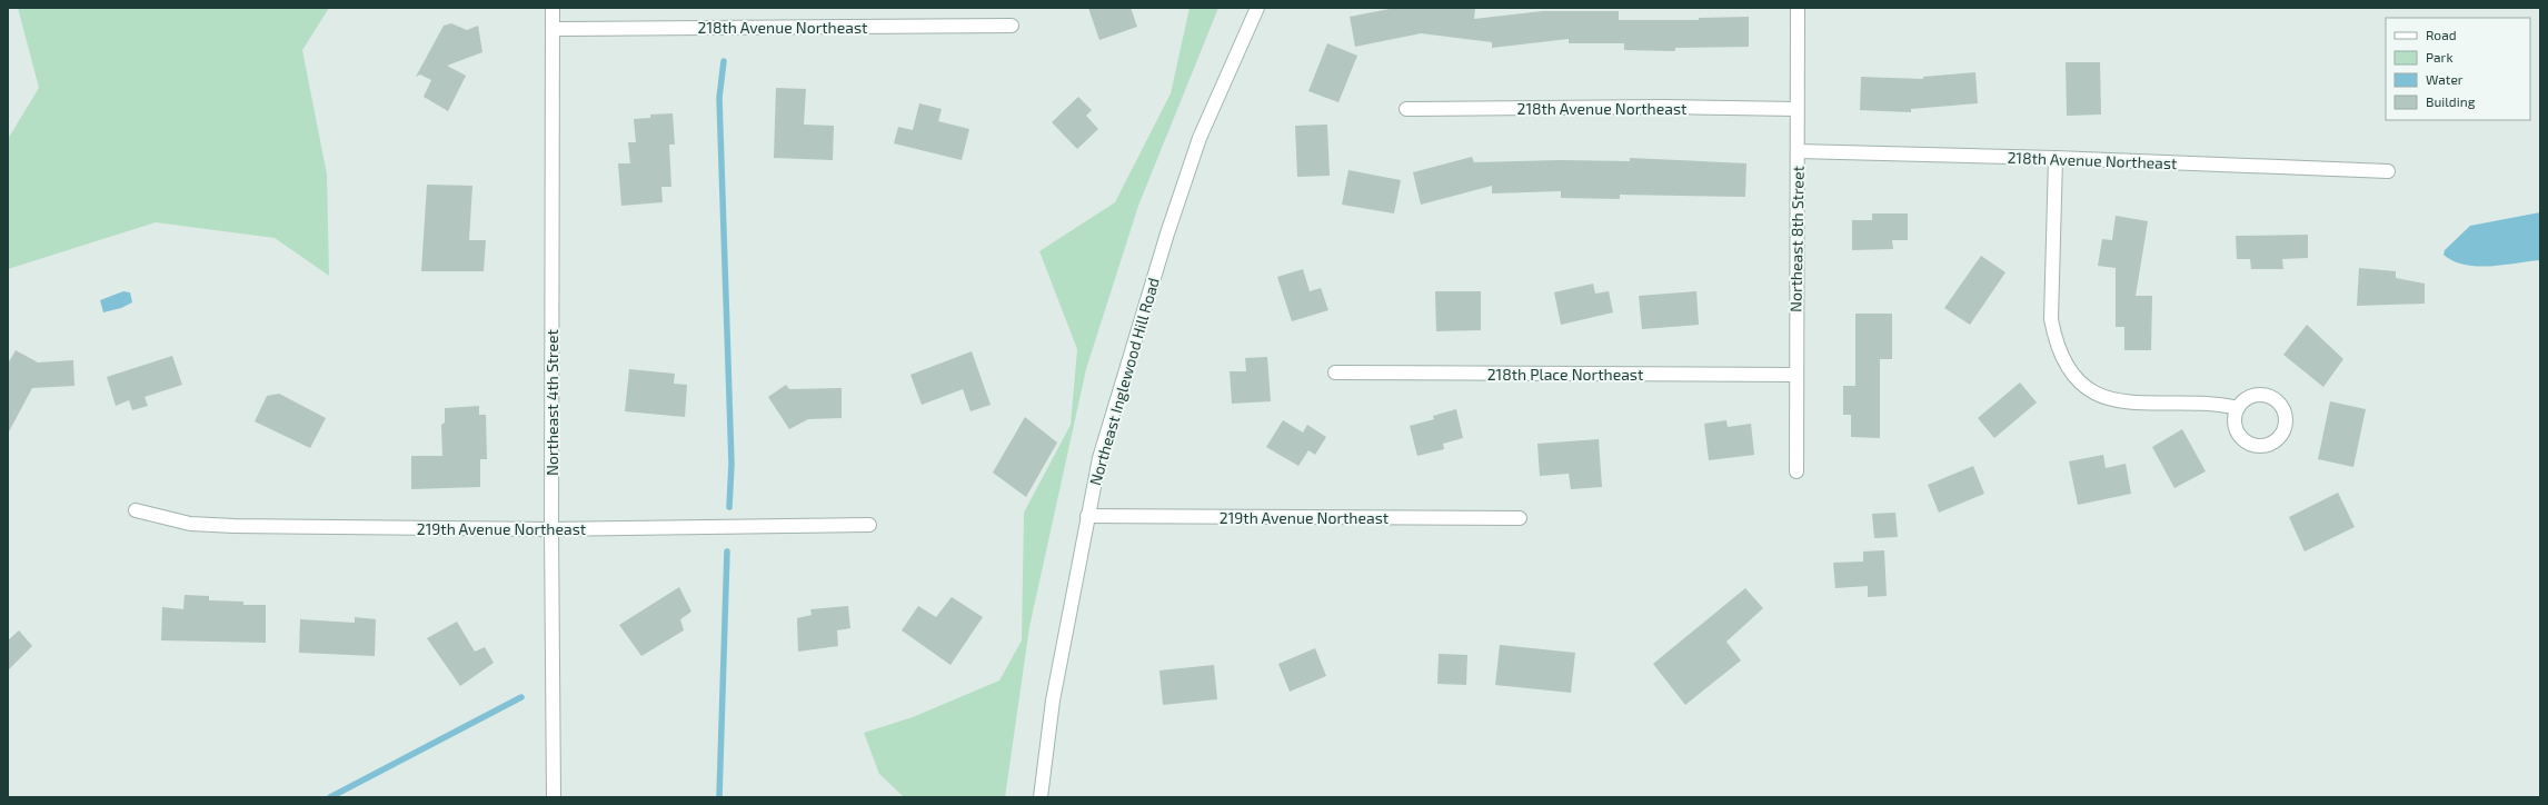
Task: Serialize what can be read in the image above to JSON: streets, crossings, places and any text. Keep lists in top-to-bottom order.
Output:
{
  "streets": {
    "street": [
      "218th Avenue Northeast",
      "Northeast 8th Street",
      "218th Place Northeast",
      "Northeast Inglewood Hill Road",
      "Northeast 4th Street",
      "219th Avenue Northeast"
    ]
  },
  "crossings": [
    ["218th Avenue Northeast", "Northeast 8th Street"],
    ["218th Avenue Northeast", "Northeast 4th Street"],
    ["Northeast 8th Street", "218th Place Northeast"],
    ["Northeast Inglewood Hill Road", "219th Avenue Northeast"],
    ["Northeast 4th Street", "219th Avenue Northeast"]
  ],
  "legend": [
    "Road",
    "Park",
    "Water",
    "Building"
  ]
}
